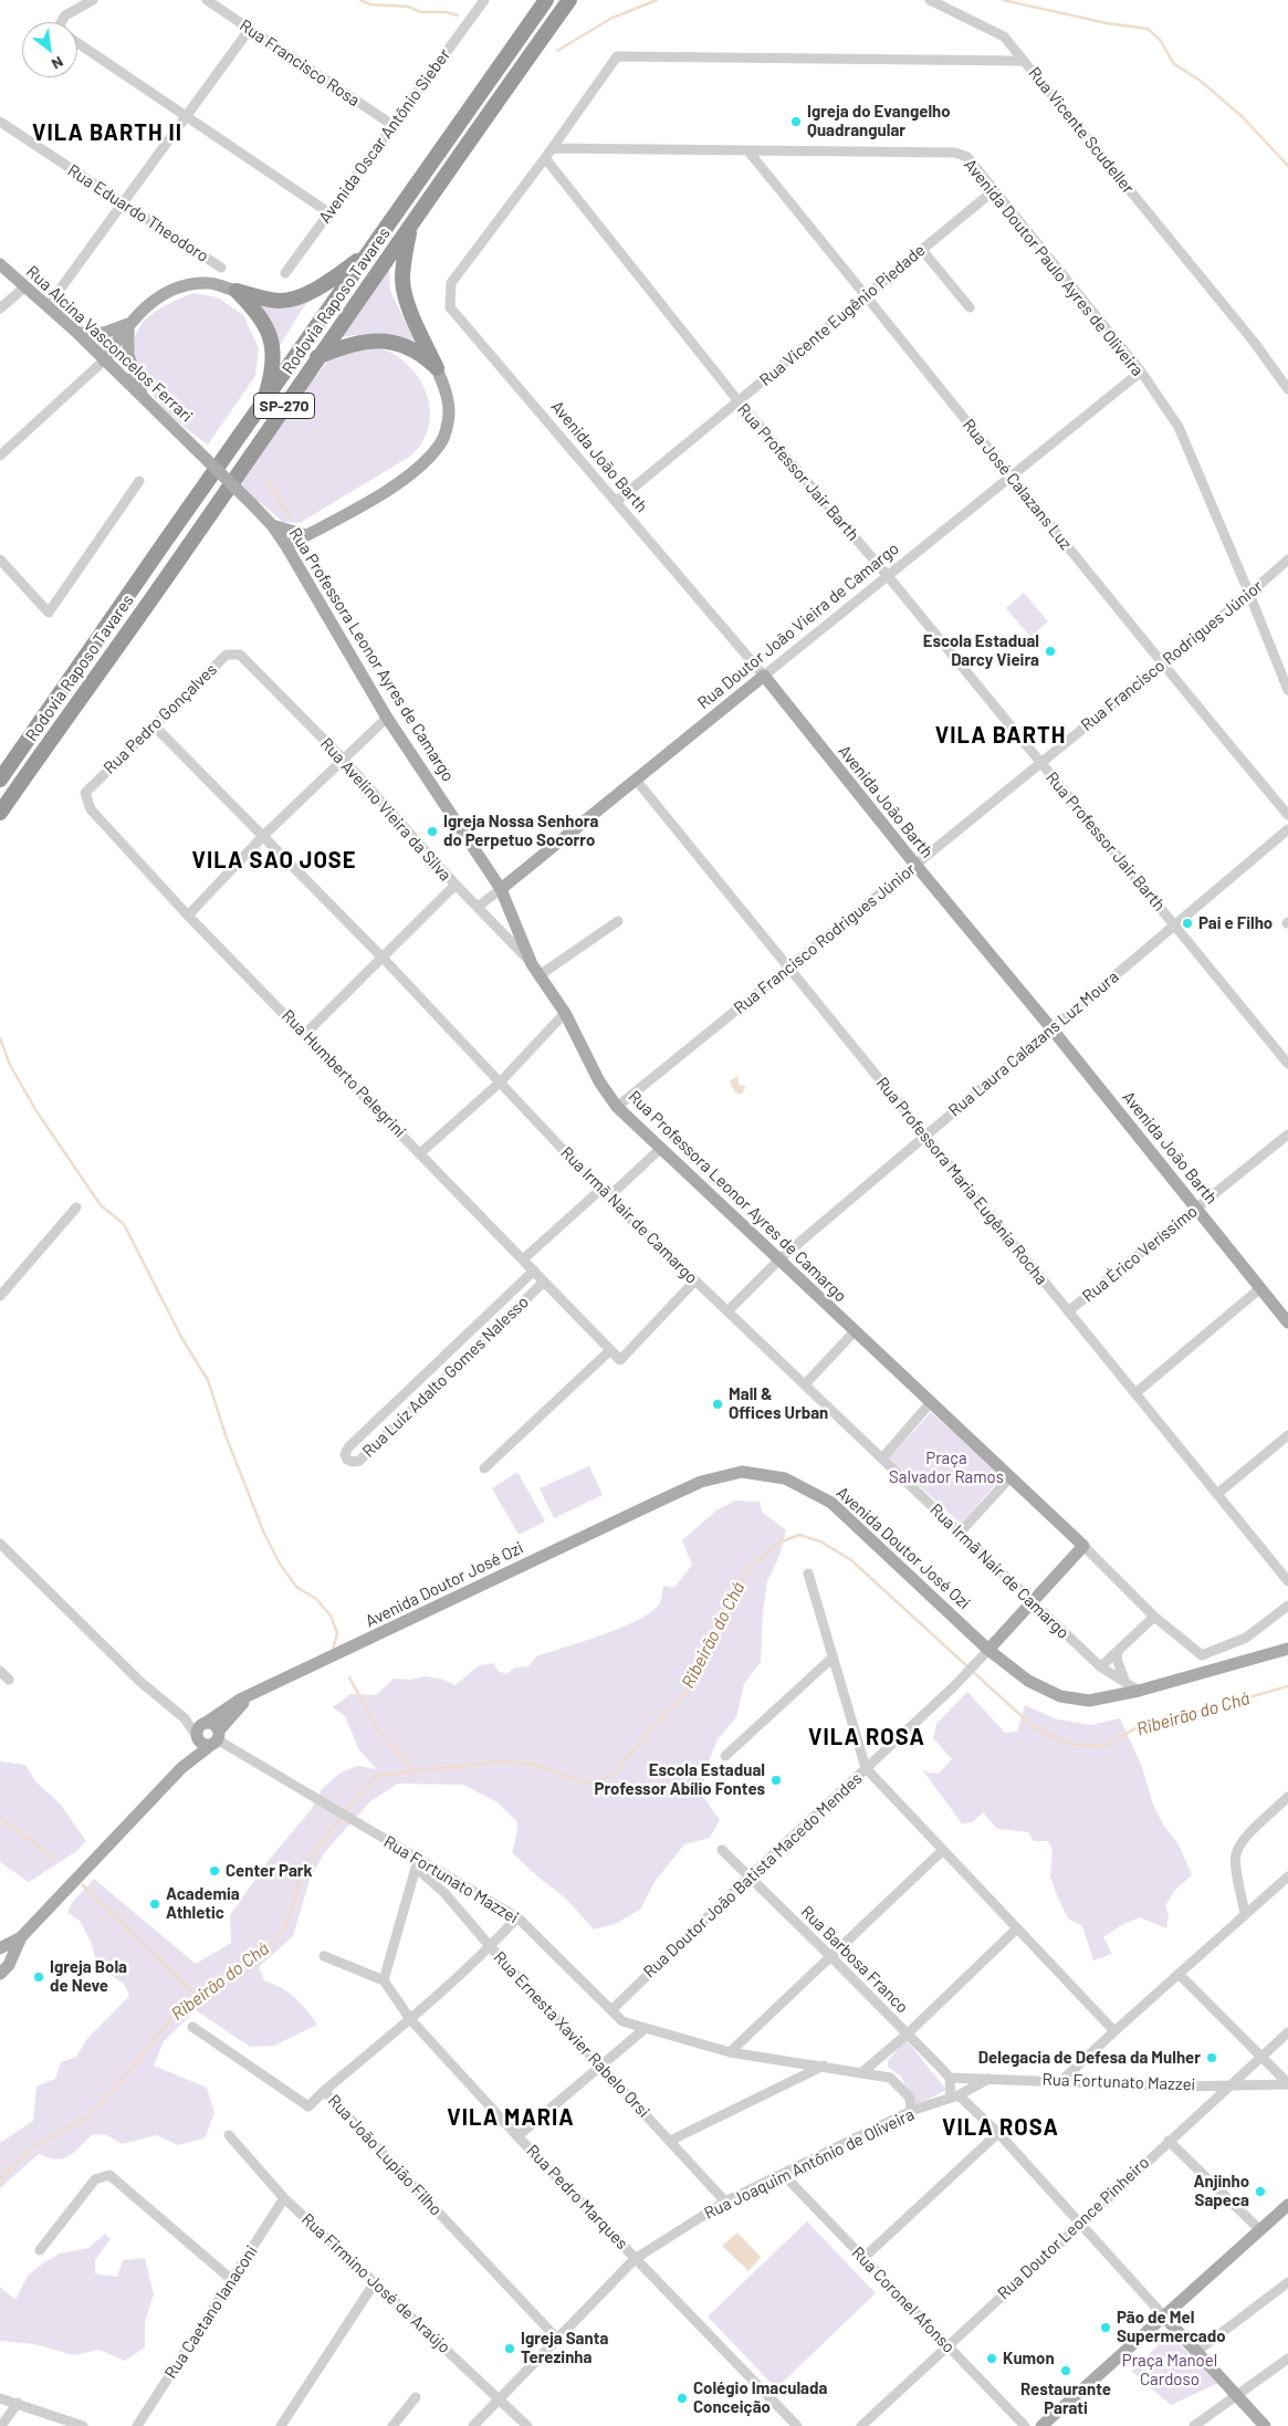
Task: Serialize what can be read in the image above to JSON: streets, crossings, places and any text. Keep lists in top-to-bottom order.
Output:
{
  "streets": {
    "highway": ["Rodovia Raposo Tavares", "SP-270"],
    "main road": [
      "Rua Alcina Vasconcelos Ferrari",
      "Avenida João Barth",
      "Rua Doutor João Vieira de Camargo",
      "Rua Professora Leonor Ayres de Camargo",
      "Avenida Doutor José Ozi"
    ],
    "street": [
      "Rua Francisco Rosa",
      "Rua Vicente Scudeller",
      "Avenida Oscar Antônio Sieber",
      "Rua Eduardo Theodoro",
      "Avenida Doutor Paulo Ayres de Oliveira",
      "Rua Vicente Eugênio Piedade",
      "Rua Professor Jair Barth",
      "Rua José Calazans Luz",
      "Rua Francisco Rodrigues Júnior",
      "Rua Pedro Gonçalves",
      "Rua Avelino Vieira da Silva",
      "Rua Laura Calazans Luz Moura",
      "Rua Humberto Pelegrini",
      "Rua Professora Maria Eugênia Rocha",
      "Rua Irmã Nair de Camargo",
      "Rua Érico Veríssimo",
      "Rua Luiz Adalto Gomes Nalesso",
      "Rua Doutor João Batista Macedo Mendes",
      "Rua Fortunato Mazzei",
      "Rua Barbosa Franco",
      "Rua Ernesta Xavier Rabelo Orsi",
      "Rua João Lupião Filho",
      "Rua Joaquim Antônio de Oliveira",
      "Rua Pedro Marques",
      "Rua Doutor Leonce Pinheiro",
      "Rua Firmino José de Araújo",
      "Rua Coronel Afonso",
      "Rua Caetano Ianaconi"
    ]
  },
  "crossings": [
    ["Rua Francisco Rosa", "Avenida Oscar Antônio Sieber"],
    ["Rua Vicente Scudeller", "Avenida Doutor Paulo Ayres de Oliveira"],
    ["Avenida Doutor Paulo Ayres de Oliveira", "Rua Vicente Eugênio Piedade"],
    ["Avenida Doutor Paulo Ayres de Oliveira", "Rua José Calazans Luz"],
    ["Avenida Doutor Paulo Ayres de Oliveira", "Rua Doutor João Vieira de Camargo"],
    ["Avenida Doutor Paulo Ayres de Oliveira", "Rua Francisco Rodrigues Júnior"],
    ["Rua Vicente Eugênio Piedade", "Avenida João Barth"],
    ["Rua Vicente Eugênio Piedade", "Rua Professor Jair Barth"],
    ["Rua Vicente Eugênio Piedade", "Rua José Calazans Luz"],
    ["Rua Alcina Vasconcelos Ferrari", "Rua Professora Leonor Ayres de Camargo"],
    ["Avenida João Barth", "Rua Professor Jair Barth"],
    ["Avenida João Barth", "Rua Doutor João Vieira de Camargo"],
    ["Avenida João Barth", "Rua Francisco Rodrigues Júnior"],
    ["Avenida João Barth", "Rua Laura Calazans Luz Moura"],
    ["Avenida João Barth", "Rua Érico Veríssimo"],
    ["Rua Professor Jair Barth", "Rua Doutor João Vieira de Camargo"],
    ["Rua Professor Jair Barth", "Rua Francisco Rodrigues Júnior"],
    ["Rua Professor Jair Barth", "Rua Laura Calazans Luz Moura"],
    ["Rua José Calazans Luz", "Rua Doutor João Vieira de Camargo"],
    ["Rua José Calazans Luz", "Rua Francisco Rodrigues Júnior"],
    ["Rua Doutor João Vieira de Camargo", "Rua Professora Leonor Ayres de Camargo"],
    ["Rua Doutor João Vieira de Camargo", "Rua Avelino Vieira da Silva"],
    ["Rua Doutor João Vieira de Camargo", "Rua Professora Maria Eugênia Rocha"],
    ["Rua Professora Leonor Ayres de Camargo", "Rua Francisco Rodrigues Júnior"],
    ["Rua Professora Leonor Ayres de Camargo", "Rua Avelino Vieira da Silva"],
    ["Rua Professora Leonor Ayres de Camargo", "Rua Laura Calazans Luz Moura"],
    ["Rua Francisco Rodrigues Júnior", "Rua Professora Maria Eugênia Rocha"],
    ["Rua Pedro Gonçalves", "Rua Avelino Vieira da Silva"],
    ["Rua Pedro Gonçalves", "Rua Humberto Pelegrini"],
    ["Rua Pedro Gonçalves", "Rua Irmã Nair de Camargo"],
    ["Rua Laura Calazans Luz Moura", "Rua Professora Maria Eugênia Rocha"],
    ["Rua Laura Calazans Luz Moura", "Rua Irmã Nair de Camargo"],
    ["Rua Humberto Pelegrini", "Rua Luiz Adalto Gomes Nalesso"],
    ["Rua Professora Maria Eugênia Rocha", "Rua Érico Veríssimo"],
    ["Rua Irmã Nair de Camargo", "Avenida Doutor José Ozi"],
    ["Avenida Doutor José Ozi", "Rua Doutor João Batista Macedo Mendes"],
    ["Avenida Doutor José Ozi", "Rua Fortunato Mazzei"],
    ["Rua Doutor João Batista Macedo Mendes", "Rua Fortunato Mazzei"],
    ["Rua Doutor João Batista Macedo Mendes", "Rua Barbosa Franco"],
    ["Rua Fortunato Mazzei", "Rua Barbosa Franco"],
    ["Rua Fortunato Mazzei", "Rua Ernesta Xavier Rabelo Orsi"],
    ["Rua Fortunato Mazzei", "Rua Joaquim Antônio de Oliveira"],
    ["Rua Fortunato Mazzei", "Rua Doutor Leonce Pinheiro"],
    ["Rua Ernesta Xavier Rabelo Orsi", "Rua Joaquim Antônio de Oliveira"],
    ["Rua João Lupião Filho", "Rua Joaquim Antônio de Oliveira"],
    ["Rua Joaquim Antônio de Oliveira", "Rua Pedro Marques"],
    ["Rua Joaquim Antônio de Oliveira", "Rua Firmino José de Araújo"],
    ["Rua Joaquim Antônio de Oliveira", "Rua Coronel Afonso"],
    ["Rua Doutor Leonce Pinheiro", "Rua Coronel Afonso"],
    ["Rua Firmino José de Araújo", "Rua Caetano Ianaconi"]
  ],
  "districts": [
    "VILA BARTH II",
    "VILA BARTH",
    "VILA SAO JOSE",
    "VILA ROSA",
    "VILA MARIA",
    "VILA ROSA"
  ],
  "water": ["Ribeirão do Chá"],
  "parks": ["Praça Salvador Ramos", "Praça Manoel Cardoso"],
  "places": [
    "Igreja do Evangelho Quadrangular",
    "Escola Estadual Darcy Vieira",
    "Igreja Nossa Senhora do Perpetuo Socorro",
    "Pai e Filho",
    "Mall & Offices Urban",
    "Escola Estadual Professor Abílio Fontes",
    "Center Park",
    "Academia Athletic",
    "Igreja Bola de Neve",
    "Delegacia de Defesa da Mulher",
    "Anjinho Sapeca",
    "Pão de Mel Supermercado",
    "Igreja Santa Terezinha",
    "Kumon",
    "Restaurante Parati",
    "Colégio Imaculada Conceição"
  ],
  "north": "bottom right"
}
